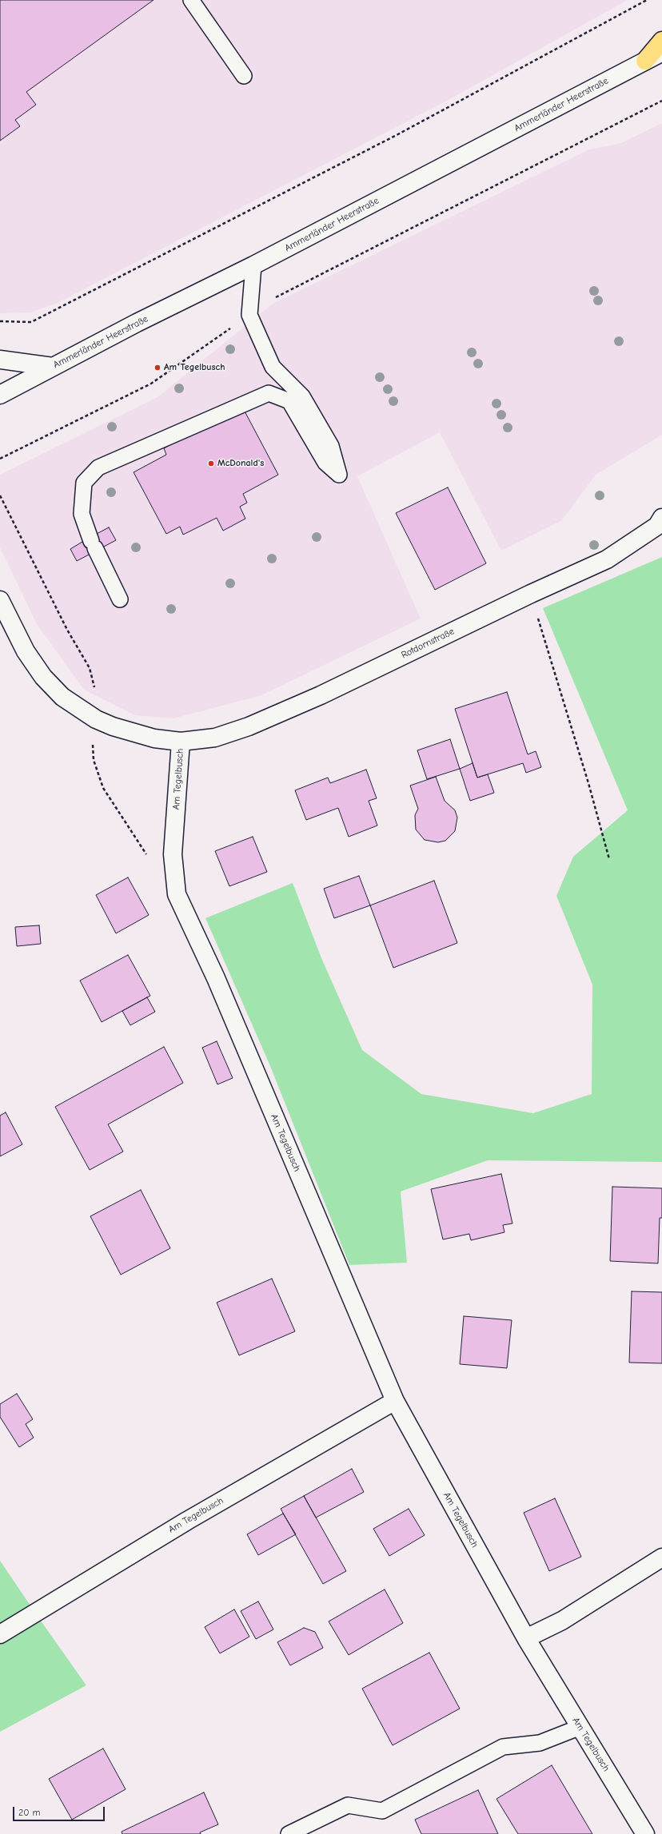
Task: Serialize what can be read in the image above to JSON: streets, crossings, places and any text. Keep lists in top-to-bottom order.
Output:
{
  "streets": {
    "street": ["Ammerländer Heerstraße", "Rotdornstraße", "Am Tegelbusch"]
  },
  "crossings": [
    ["Rotdornstraße", "Am Tegelbusch"]
  ],
  "places": ["Am Tegelbusch", "McDonald's"],
  "scale_bar": "20 m"
}
